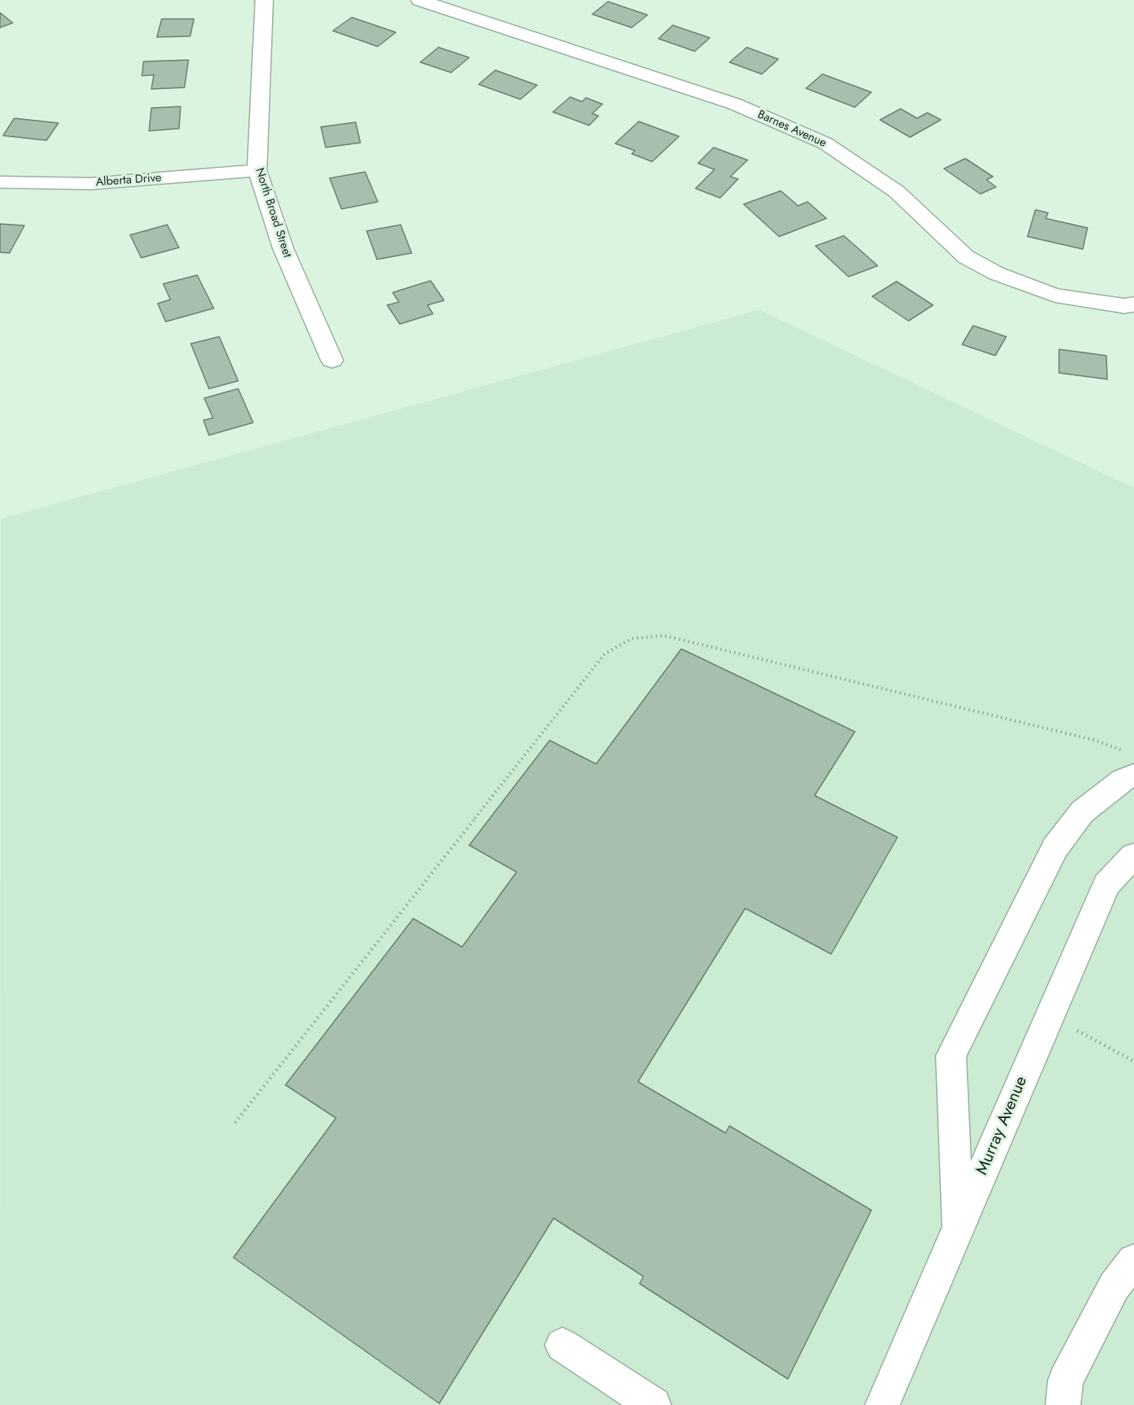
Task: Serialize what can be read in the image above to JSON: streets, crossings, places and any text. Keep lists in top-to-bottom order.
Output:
{
  "streets": {
    "street": [
      "Barnes Avenue",
      "Alberta Drive",
      "North Broad Street",
      "Murray Avenue"
    ]
  },
  "crossings": [
    ["Alberta Drive", "North Broad Street"]
  ]
}
